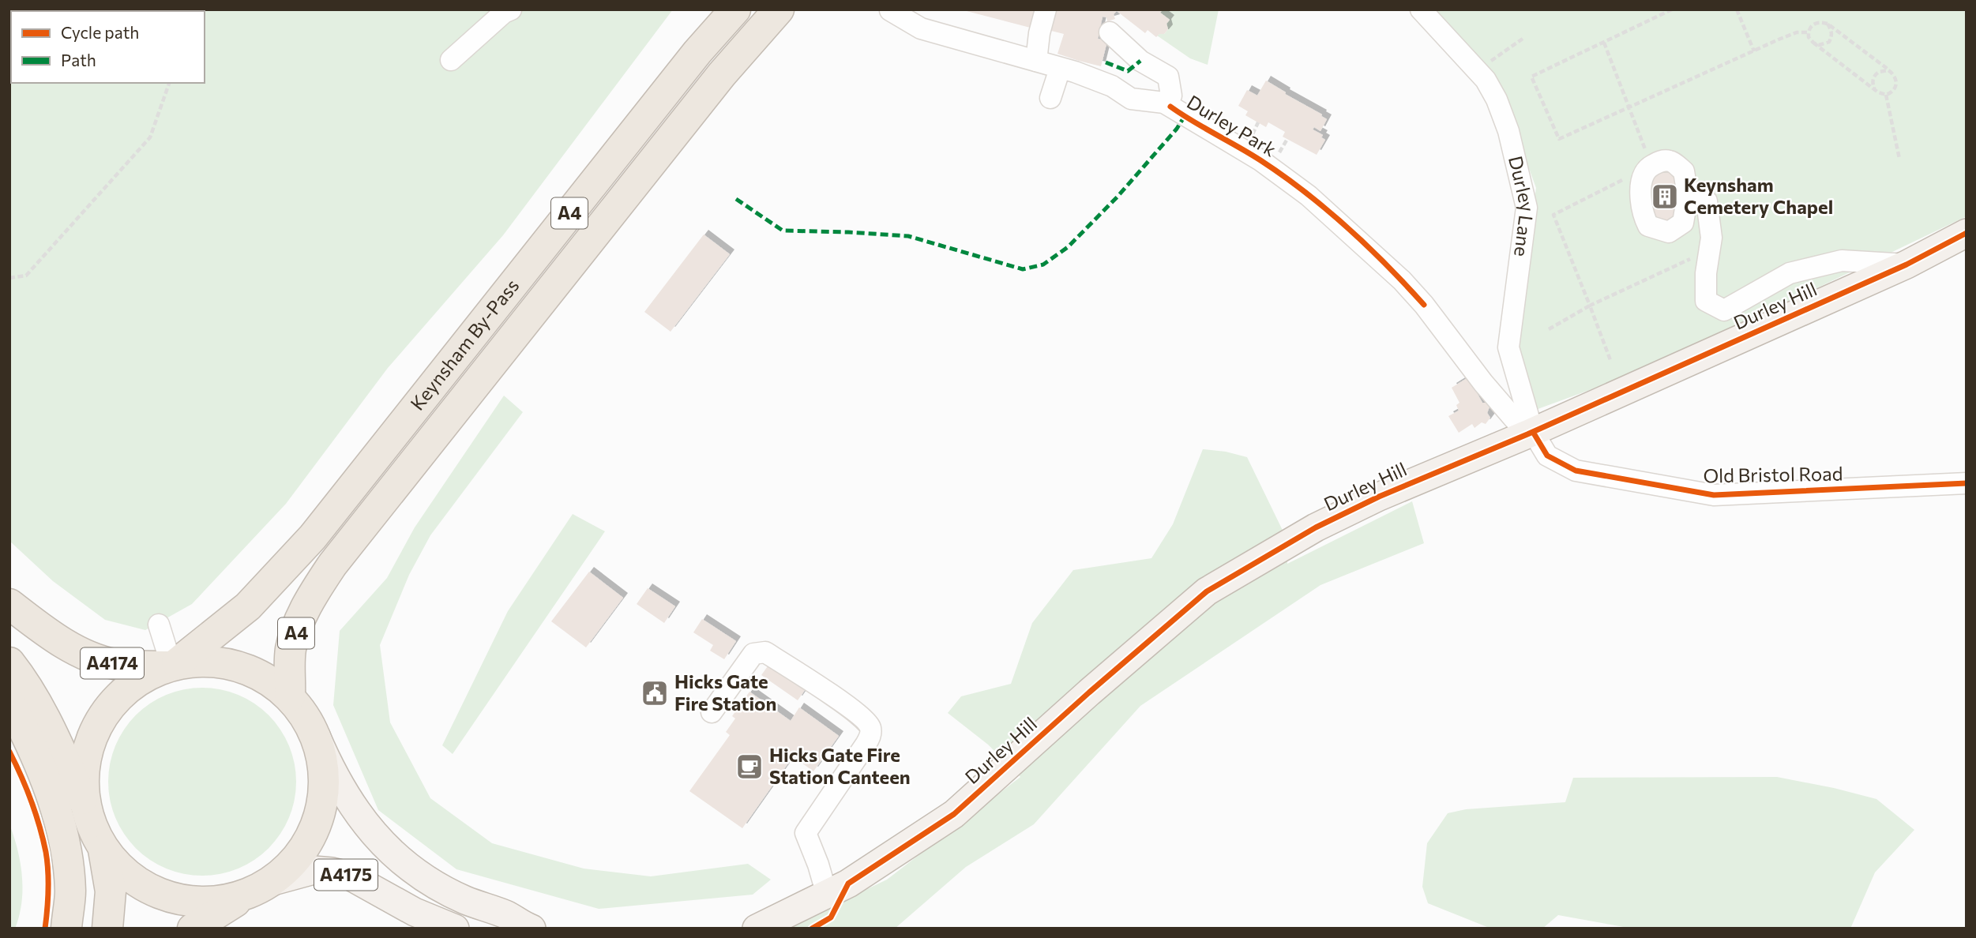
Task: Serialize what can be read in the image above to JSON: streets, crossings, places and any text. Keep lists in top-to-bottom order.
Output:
{
  "streets": {
    "highway": ["A4", "Keynsham By-Pass", "A4174"],
    "main road": ["Durley Hill", "A4175"],
    "street": ["Durley Park", "Durley Lane", "Old Bristol Road"]
  },
  "crossings": [
    ["Durley Park", "Durley Lane"],
    ["Durley Park", "Durley Hill"],
    ["Durley Park", "Old Bristol Road"],
    ["Durley Lane", "Durley Hill"],
    ["Durley Lane", "Old Bristol Road"],
    ["Durley Hill", "Old Bristol Road"],
    ["Keynsham By-Pass", "A4174"]
  ],
  "places": {
    "building": ["Keynsham Cemetery Chapel"],
    "public building": ["Hicks Gate Fire Station"],
    "cafe": ["Hicks Gate Fire Station Canteen"]
  },
  "legend": ["Cycle path", "Path"]
}
